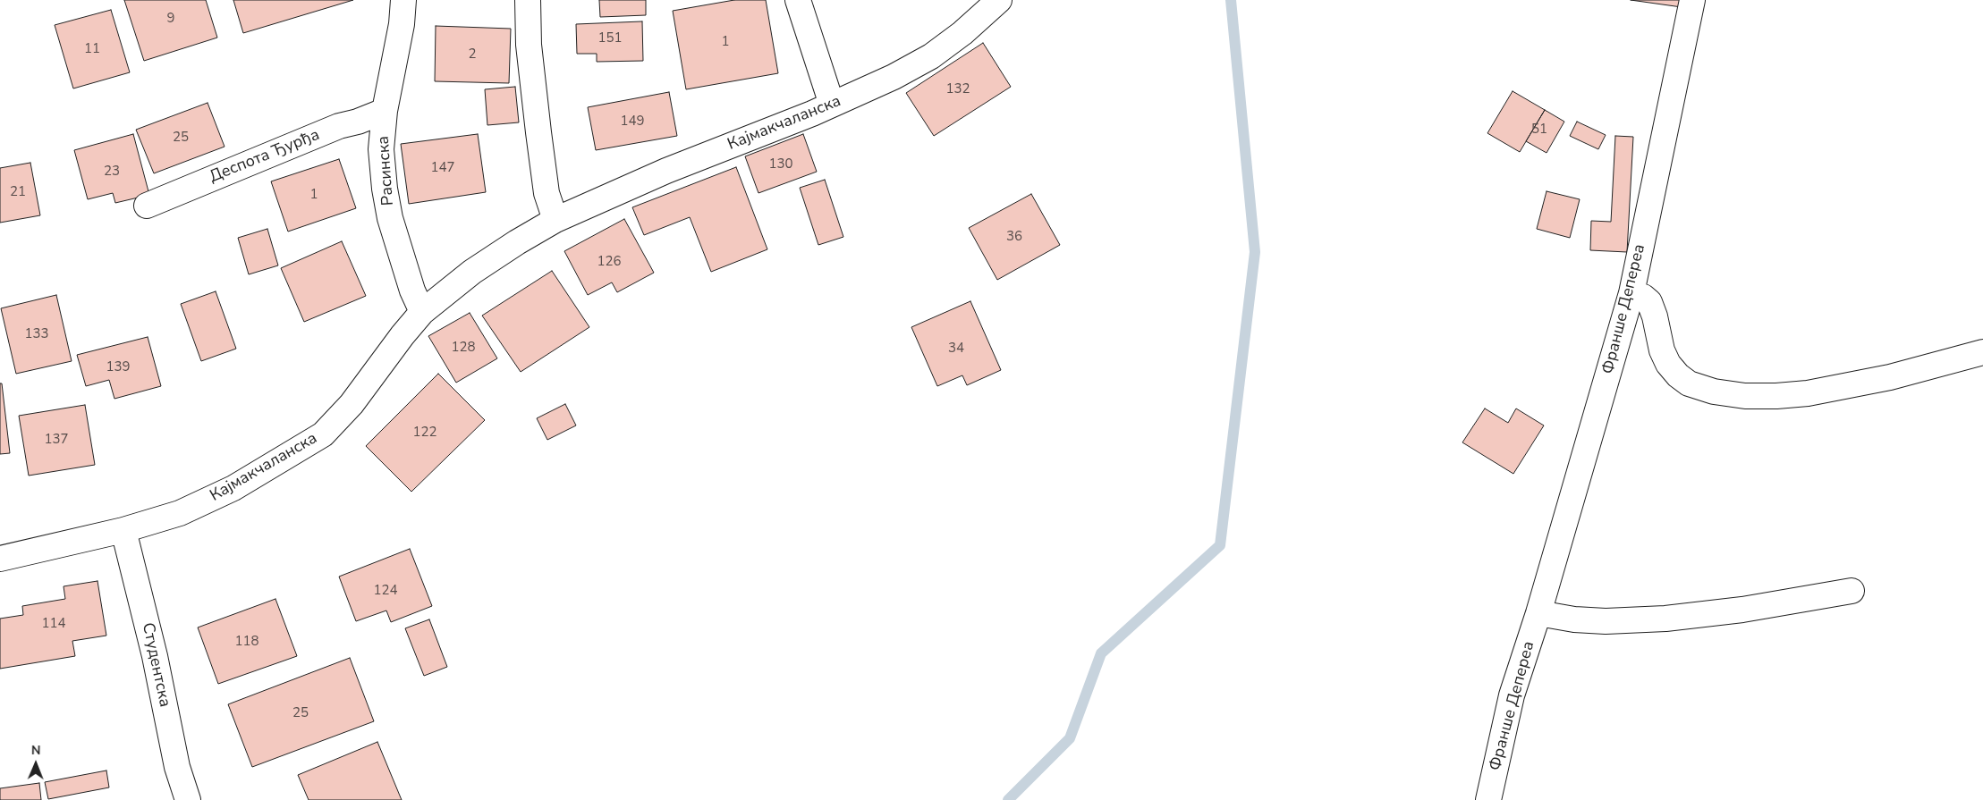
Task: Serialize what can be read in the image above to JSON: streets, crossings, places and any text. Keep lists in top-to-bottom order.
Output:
{
  "streets": {
    "street": [
      "Кајмакчаланска",
      "Деспота Ђурђа",
      "Расинска",
      "Франше Депереа",
      "Студентска"
    ]
  },
  "crossings": [
    ["Кајмакчаланска", "Расинска"],
    ["Кајмакчаланска", "Студентска"],
    ["Деспота Ђурђа", "Расинска"]
  ],
  "house_numbers": [
    "9",
    "151",
    "1",
    "11",
    "2",
    "132",
    "149",
    "51",
    "25",
    "130",
    "147",
    "23",
    "21",
    "1",
    "36",
    "126",
    "133",
    "128",
    "34",
    "139",
    "122",
    "137",
    "124",
    "114",
    "118",
    "25"
  ],
  "north": "top"
}
